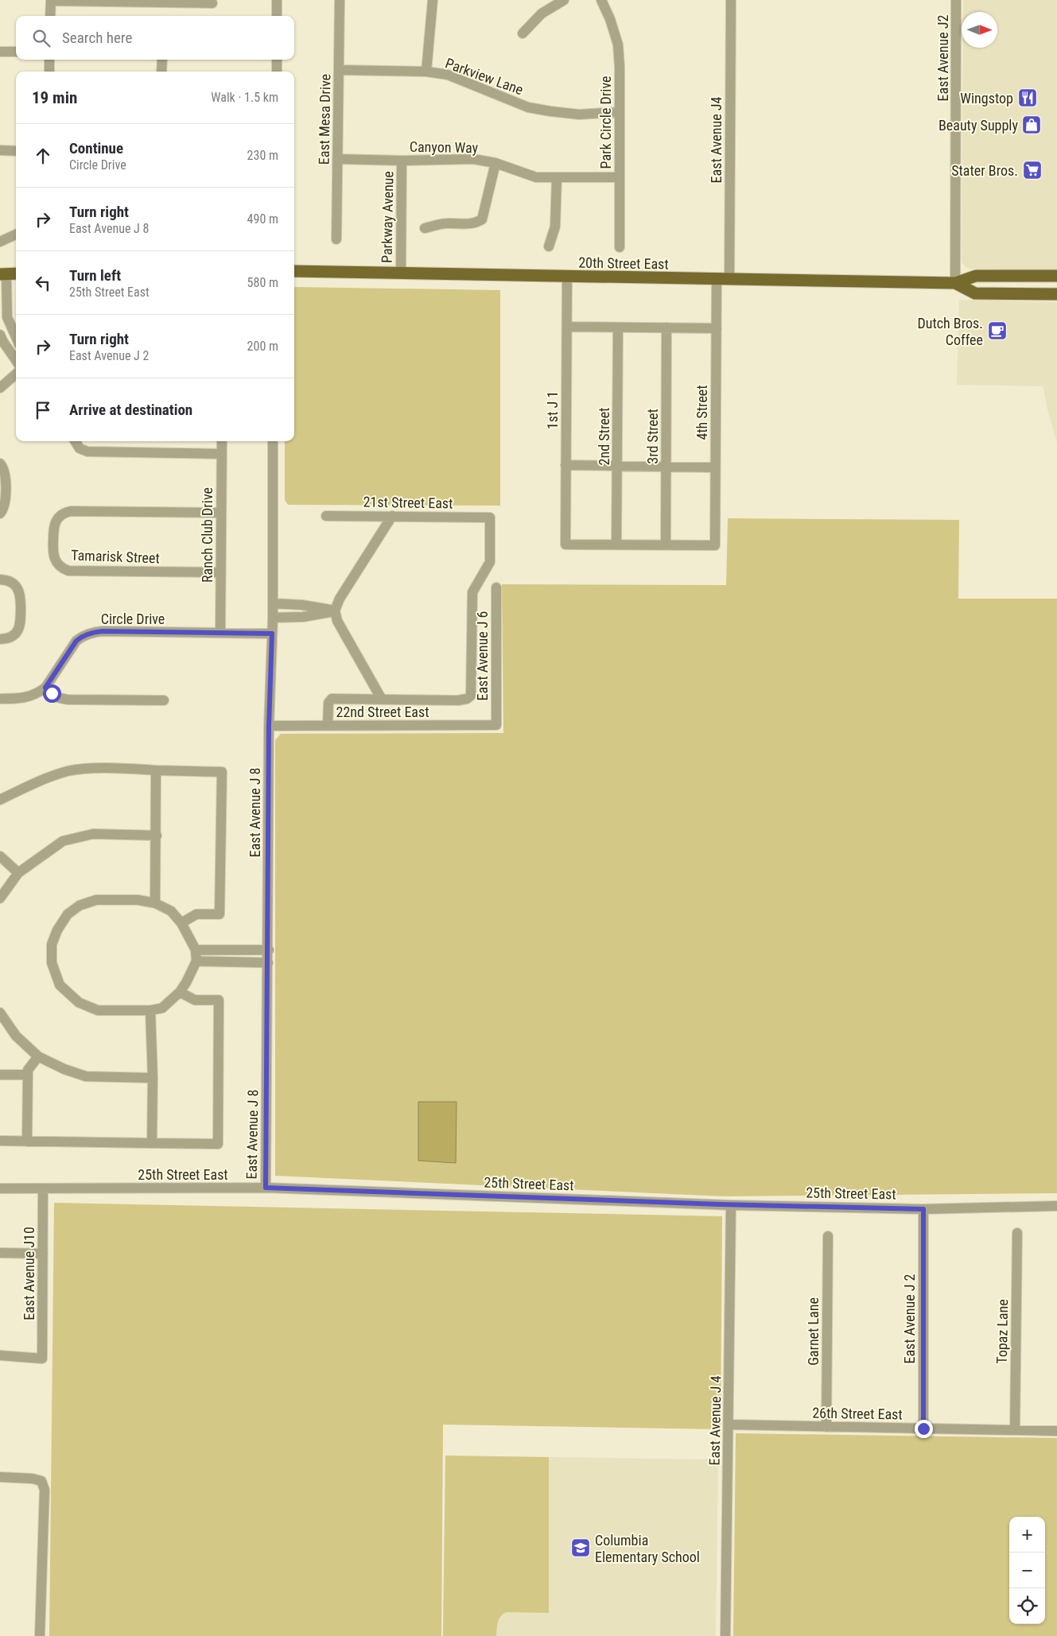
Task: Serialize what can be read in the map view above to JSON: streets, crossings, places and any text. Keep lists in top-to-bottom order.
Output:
{
  "streets": {
    "main road": ["20th Street East"],
    "street": [
      "East Avenue J2",
      "Parkview Lane",
      "East Mesa Drive",
      "Park Circle Drive",
      "East Avenue J4",
      "Canyon Way",
      "Parkway Avenue",
      "1st J 1",
      "4th Street",
      "2nd Street",
      "3rd Street",
      "21st Street East",
      "Ranch Club Drive",
      "Tamarisk Street",
      "Circle Drive",
      "East Avenue J 6",
      "22nd Street East",
      "East Avenue J 8",
      "25th Street East",
      "East Avenue J10",
      "East Avenue J 2",
      "Garnet Lane",
      "Topaz Lane",
      "26th Street East",
      "East Avenue J 4"
    ]
  },
  "crossings": [
    ["East Avenue J2", "20th Street East"],
    ["Parkview Lane", "East Mesa Drive"],
    ["Parkview Lane", "Park Circle Drive"],
    ["East Mesa Drive", "Canyon Way"],
    ["Park Circle Drive", "Canyon Way"],
    ["East Avenue J4", "20th Street East"],
    ["Canyon Way", "Parkway Avenue"],
    ["Parkway Avenue", "20th Street East"],
    ["20th Street East", "1st J 1"],
    ["20th Street East", "4th Street"],
    ["1st J 1", "2nd Street"],
    ["4th Street", "3rd Street"],
    ["Ranch Club Drive", "Tamarisk Street"],
    ["Ranch Club Drive", "Circle Drive"],
    ["Circle Drive", "East Avenue J 8"],
    ["East Avenue J 6", "22nd Street East"],
    ["22nd Street East", "East Avenue J 8"],
    ["East Avenue J 8", "25th Street East"],
    ["25th Street East", "East Avenue J10"],
    ["25th Street East", "East Avenue J 2"],
    ["25th Street East", "East Avenue J 4"],
    ["East Avenue J 2", "26th Street East"],
    ["Garnet Lane", "26th Street East"],
    ["Topaz Lane", "26th Street East"],
    ["26th Street East", "East Avenue J 4"]
  ],
  "places": {
    "restaurant": ["Wingstop"],
    "shop": ["Beauty Supply"],
    "supermarket": ["Stater Bros."],
    "cafe": ["Dutch Bros. Coffee"],
    "school or university": ["Columbia Elementary School"]
  },
  "north": "right",
  "page": {
    "search": "Search here",
    "heading": ["19 min", "Walk · 1.5 km"],
    "list": [
      ["Continue", "Circle Drive", "230 m"],
      ["Turn right", "East Avenue J 8", "490 m"],
      ["Turn left", "25th Street East", "580 m"],
      ["Turn right", "East Avenue J 2", "200 m"],
      "Arrive at destination"
    ],
    "map_buttons": ["+", "−"]
  }
}
